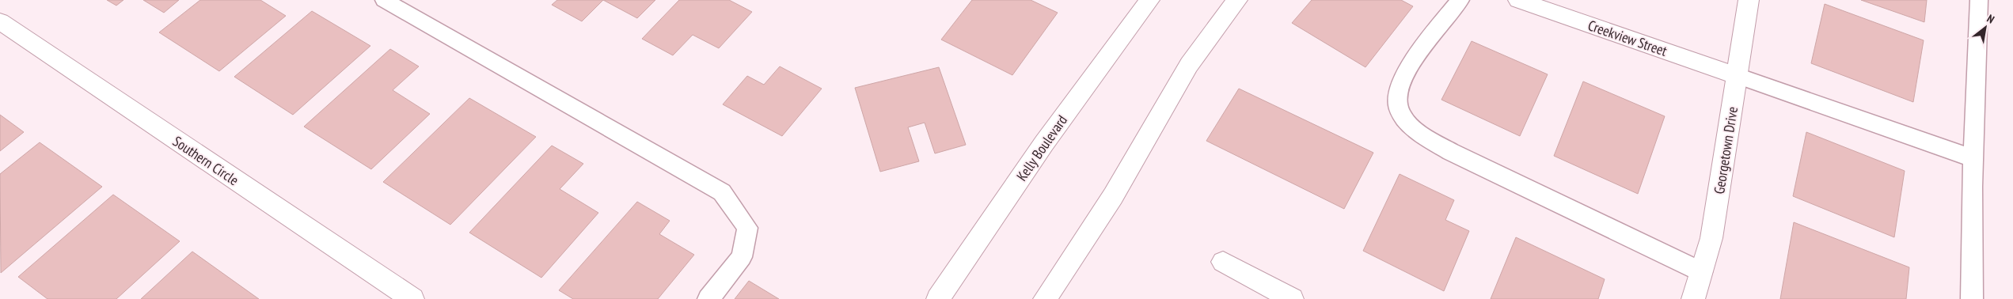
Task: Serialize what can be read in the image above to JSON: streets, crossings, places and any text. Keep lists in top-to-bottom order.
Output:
{
  "streets": {
    "street": [
      "Creekview Street",
      "Kelly Boulevard",
      "Georgetown Drive",
      "Southern Circle"
    ]
  },
  "crossings": [
    ["Creekview Street", "Georgetown Drive"]
  ],
  "north": "top right"
}
